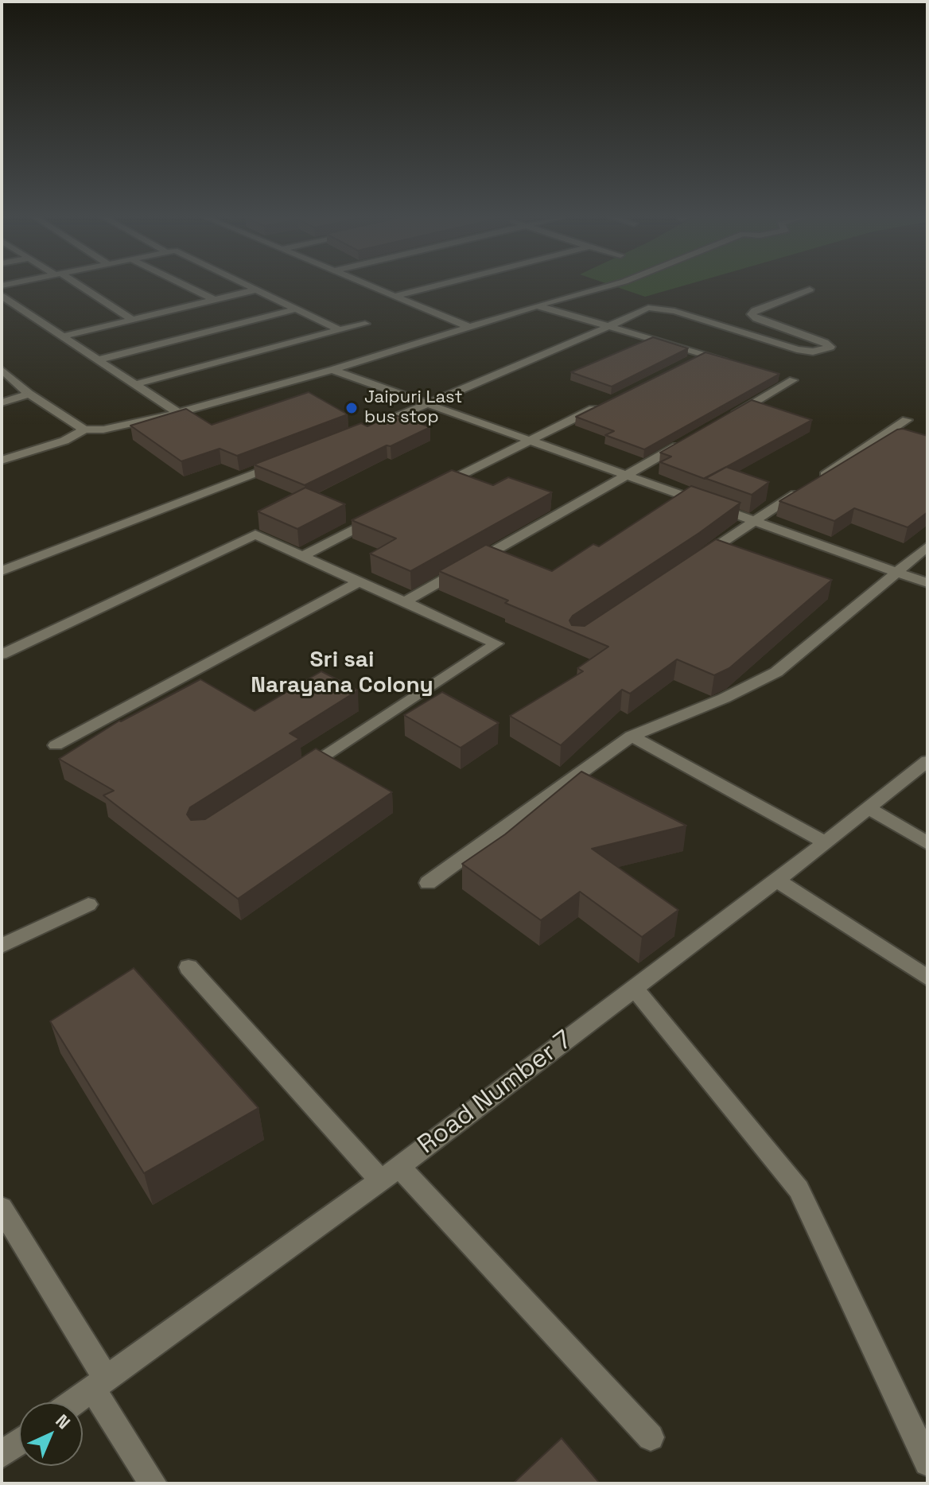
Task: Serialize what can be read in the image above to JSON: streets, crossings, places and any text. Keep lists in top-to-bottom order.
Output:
{
  "streets": {
    "street": ["Road Number 7"]
  },
  "districts": ["Sri sai Narayana Colony"],
  "places": ["Jaipuri Last bus stop"],
  "north": "top right"
}
